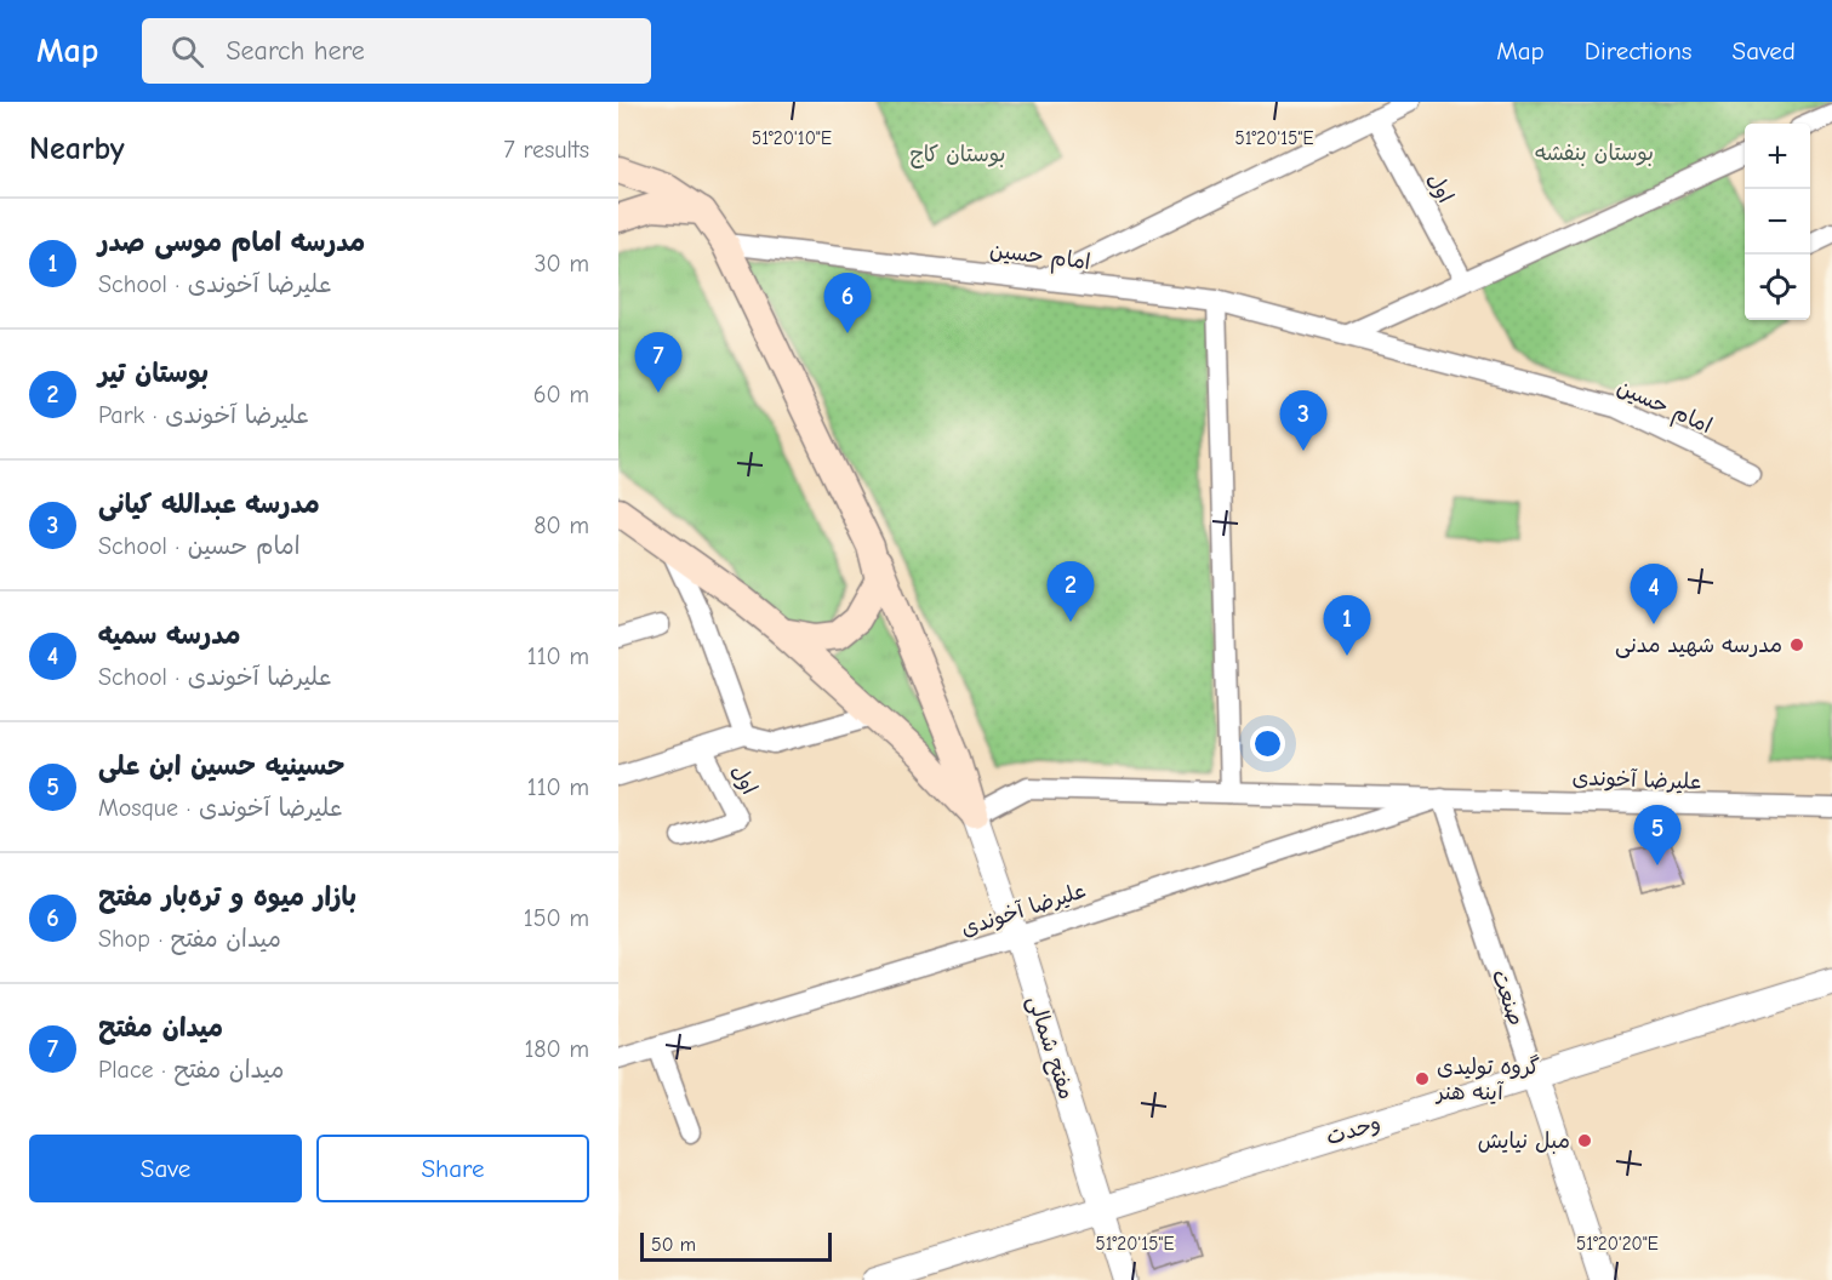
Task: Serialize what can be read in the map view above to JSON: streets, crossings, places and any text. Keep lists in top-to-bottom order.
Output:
{
  "streets": {
    "street": [
      "اول",
      "امام حسین",
      "علیرضا آخوندی",
      "صنعت",
      "مفتح شمالی",
      "وحدت"
    ]
  },
  "crossings": [
    ["علیرضا آخوندی", "صنعت"],
    ["علیرضا آخوندی", "مفتح شمالی"],
    ["صنعت", "وحدت"],
    ["مفتح شمالی", "وحدت"]
  ],
  "parks": ["بوستان بنفشه", "بوستان کاج"],
  "places": ["مدرسه شهید مدنی", "گروه تولیدی آینه هنر", "مبل نیایش"],
  "scale_bar": "50 m",
  "page": {
    "header": "Map",
    "search": "Search here",
    "nav": ["Map", "Directions", "Saved"],
    "heading": ["Nearby", "7 results"],
    "map_buttons": ["+", "−"],
    "list": [
      {
        "mark": "1",
        "name": "مدرسه امام موسی صدر",
        "note": "School · علیرضا آخوندی",
        "value": "30 m"
      },
      {
        "mark": "2",
        "name": "بوستان تیر",
        "note": "Park · علیرضا آخوندی",
        "value": "60 m"
      },
      {
        "mark": "3",
        "name": "مدرسه عبدالله کیانی",
        "note": "School · امام حسین",
        "value": "80 m"
      },
      {
        "mark": "4",
        "name": "مدرسه سمیه",
        "note": "School · علیرضا آخوندی",
        "value": "110 m"
      },
      {
        "mark": "5",
        "name": "حسینیه حسین ابن علی",
        "note": "Mosque · علیرضا آخوندی",
        "value": "110 m"
      },
      {
        "mark": "6",
        "name": "بازار میوه و تره‌بار مفتح",
        "note": "Shop · میدان مفتح",
        "value": "150 m"
      },
      {
        "mark": "7",
        "name": "میدان مفتح",
        "note": "Place · میدان مفتح",
        "value": "180 m"
      }
    ],
    "pins": [
      "6",
      "7",
      "3",
      "2",
      "4",
      "1",
      "5"
    ],
    "buttons": ["Save", "Share"],
    "scale": "50 m"
  },
  "coordinates": ["51°20'10\"E", "51°20'15\"E", "51°20'20\"E"]
}
